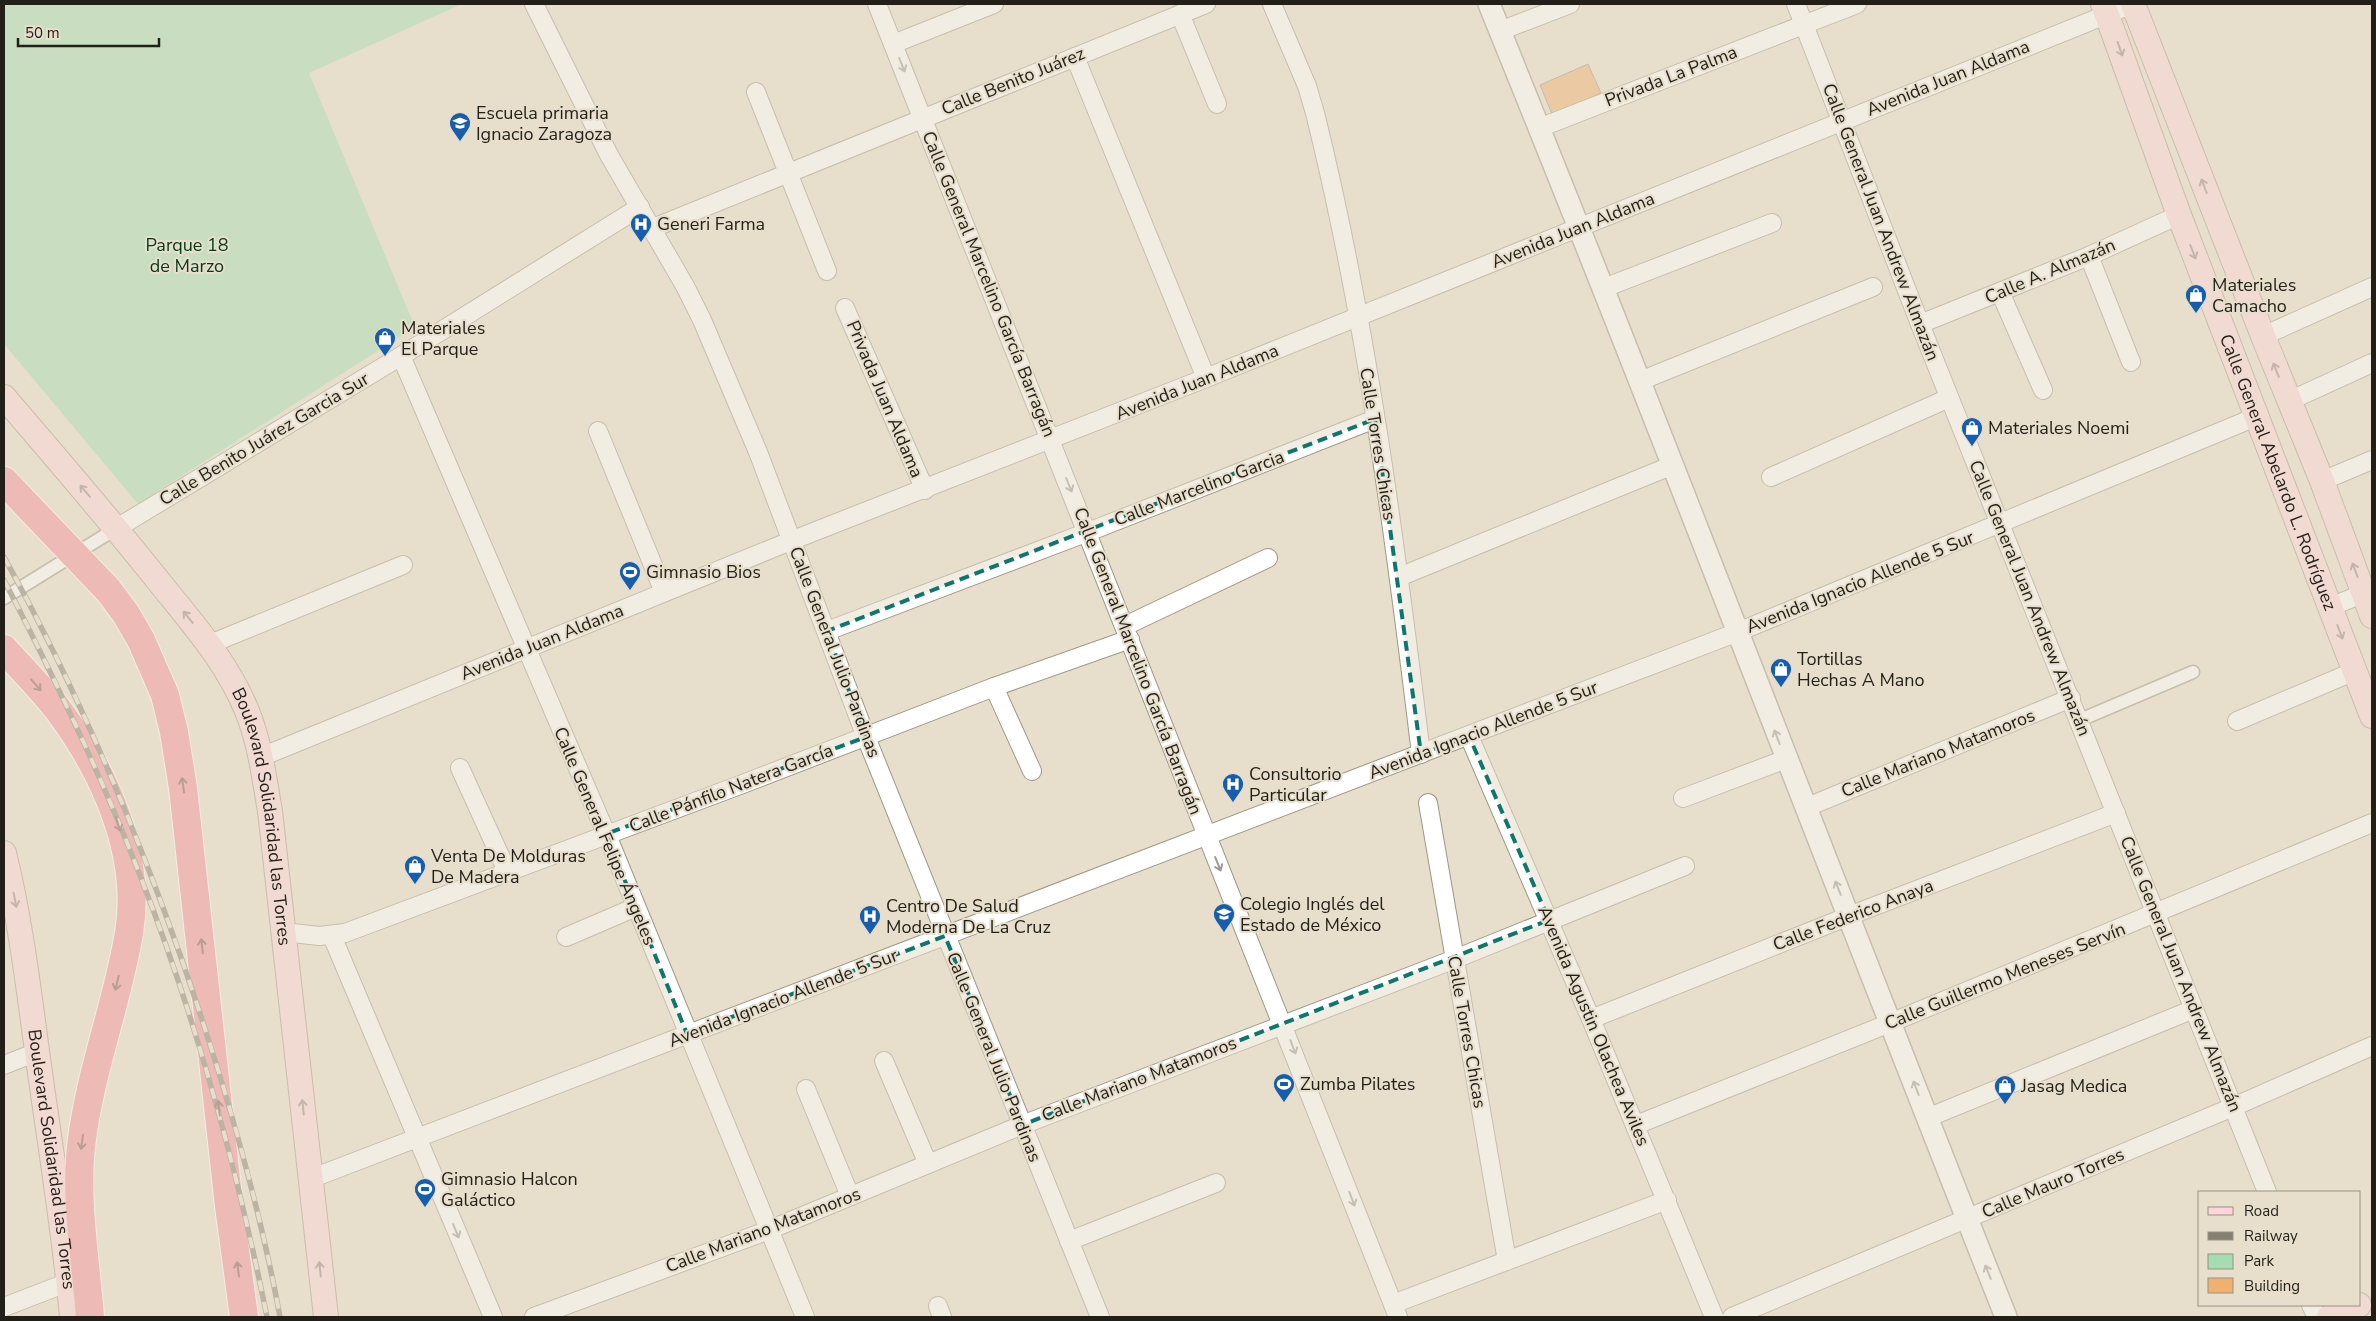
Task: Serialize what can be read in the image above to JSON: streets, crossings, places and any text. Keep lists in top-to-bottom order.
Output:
{
  "streets": {
    "highway": ["Boulevard Solidaridad las Torres"],
    "main road": ["Calle General Abelardo L. Rodríguez"],
    "street": [
      "Privada La Palma",
      "Avenida Juan Aldama",
      "Calle Benito Juárez",
      "Calle General Juan Andrew Almazán",
      "Calle A. Almazán",
      "Calle General Marcelino García Barragán",
      "Privada Juan Aldama",
      "Calle Benito Juárez Garcia Sur",
      "Calle Torres Chicas",
      "Calle Marcelino Garcia",
      "Avenida Ignacio Allende 5 Sur",
      "Calle General Julio Pardinas",
      "Calle Mariano Matamoros",
      "Calle Pánfilo Natera García",
      "Calle General Felipe Ángeles",
      "Calle Federico Anaya",
      "Calle Guillermo Meneses Servín",
      "Avenida Agustin Olachea Aviles",
      "Calle Mauro Torres"
    ]
  },
  "crossings": [
    ["Privada La Palma", "Calle General Juan Andrew Almazán"],
    ["Avenida Juan Aldama", "Calle General Juan Andrew Almazán"],
    ["Avenida Juan Aldama", "Calle General Marcelino García Barragán"],
    ["Avenida Juan Aldama", "Privada Juan Aldama"],
    ["Avenida Juan Aldama", "Calle Torres Chicas"],
    ["Avenida Juan Aldama", "Calle General Abelardo L. Rodríguez"],
    ["Avenida Juan Aldama", "Calle General Julio Pardinas"],
    ["Avenida Juan Aldama", "Boulevard Solidaridad las Torres"],
    ["Avenida Juan Aldama", "Calle General Felipe Ángeles"],
    ["Calle Benito Juárez", "Calle General Marcelino García Barragán"],
    ["Calle Benito Juárez", "Calle General Julio Pardinas"],
    ["Calle General Juan Andrew Almazán", "Calle A. Almazán"],
    ["Calle General Juan Andrew Almazán", "Avenida Ignacio Allende 5 Sur"],
    ["Calle General Juan Andrew Almazán", "Calle Mariano Matamoros"],
    ["Calle General Juan Andrew Almazán", "Calle Federico Anaya"],
    ["Calle General Juan Andrew Almazán", "Calle Guillermo Meneses Servín"],
    ["Calle General Juan Andrew Almazán", "Calle Mauro Torres"],
    ["Calle A. Almazán", "Calle General Abelardo L. Rodríguez"],
    ["Calle General Marcelino García Barragán", "Calle Marcelino Garcia"],
    ["Calle General Marcelino García Barragán", "Avenida Ignacio Allende 5 Sur"],
    ["Calle General Marcelino García Barragán", "Calle Mariano Matamoros"],
    ["Calle General Marcelino García Barragán", "Calle Pánfilo Natera García"],
    ["Calle Benito Juárez Garcia Sur", "Calle General Julio Pardinas"],
    ["Calle Benito Juárez Garcia Sur", "Boulevard Solidaridad las Torres"],
    ["Calle Benito Juárez Garcia Sur", "Calle General Felipe Ángeles"],
    ["Calle Torres Chicas", "Calle Marcelino Garcia"],
    ["Calle Torres Chicas", "Avenida Ignacio Allende 5 Sur"],
    ["Calle Torres Chicas", "Calle Mariano Matamoros"],
    ["Calle General Abelardo L. Rodríguez", "Avenida Ignacio Allende 5 Sur"],
    ["Calle Marcelino Garcia", "Calle General Julio Pardinas"],
    ["Avenida Ignacio Allende 5 Sur", "Calle General Julio Pardinas"],
    ["Avenida Ignacio Allende 5 Sur", "Boulevard Solidaridad las Torres"],
    ["Avenida Ignacio Allende 5 Sur", "Calle General Felipe Ángeles"],
    ["Avenida Ignacio Allende 5 Sur", "Avenida Agustin Olachea Aviles"],
    ["Calle General Julio Pardinas", "Calle Mariano Matamoros"],
    ["Calle General Julio Pardinas", "Calle Pánfilo Natera García"],
    ["Calle Mariano Matamoros", "Calle General Felipe Ángeles"],
    ["Calle Mariano Matamoros", "Avenida Agustin Olachea Aviles"],
    ["Calle Pánfilo Natera García", "Calle General Felipe Ángeles"],
    ["Calle Federico Anaya", "Avenida Agustin Olachea Aviles"],
    ["Calle Guillermo Meneses Servín", "Avenida Agustin Olachea Aviles"]
  ],
  "one_way": ["Calle General Marcelino García Barragán"],
  "parks": ["Parque 18 de Marzo"],
  "places": {
    "school or university": ["Escuela primaria Ignacio Zaragoza", "Colegio Inglés del Estado de México"],
    "hospital": ["Generi Farma", "Consultorio Particular", "Centro De Salud Moderna De La Cruz"],
    "shop": [
      "Materiales Camacho",
      "Materiales El Parque",
      "Materiales Noemi",
      "Tortillas Hechas A Mano",
      "Venta De Molduras De Madera",
      "Jasag Medica"
    ],
    "sports": ["Gimnasio Bios", "Zumba Pilates", "Gimnasio Halcon Galáctico"]
  },
  "legend": [
    "Road",
    "Railway",
    "Park",
    "Building"
  ],
  "scale_bar": "50 m"
}
